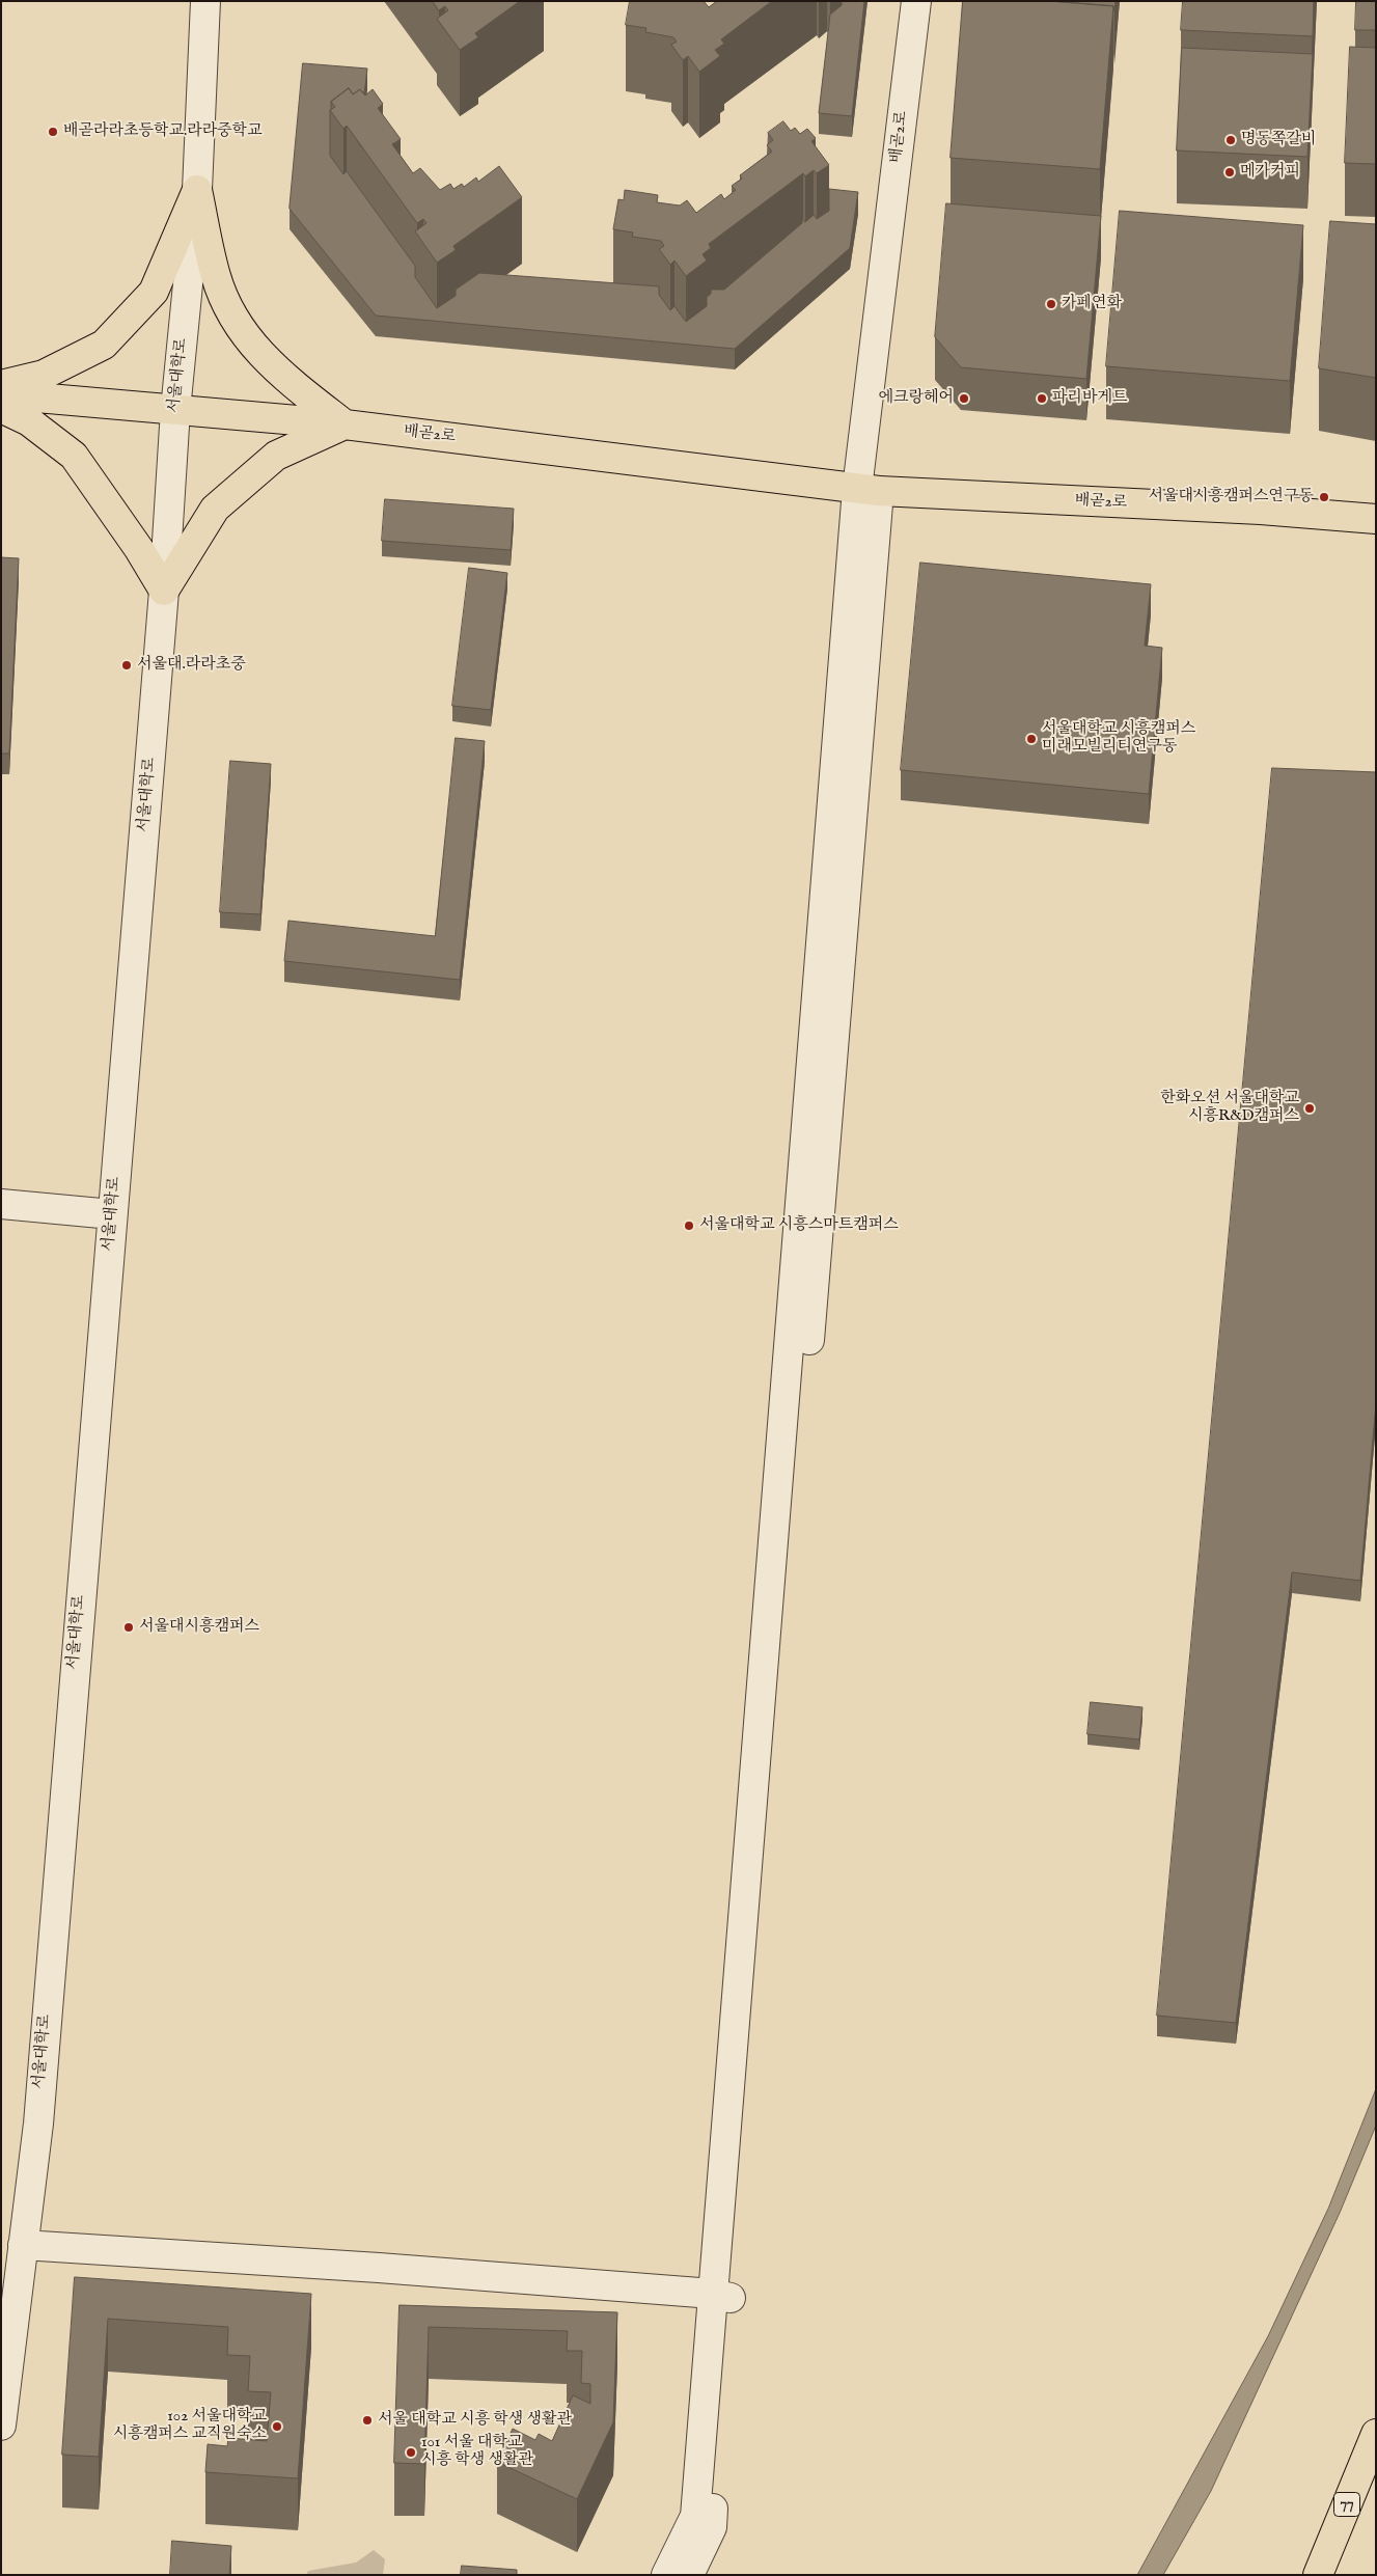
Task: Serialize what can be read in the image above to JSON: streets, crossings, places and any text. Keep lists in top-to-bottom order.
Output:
{
  "streets": {
    "main road": ["배곧2로", "77"],
    "street": ["서울대학로"]
  },
  "crossings": [
    ["배곧2로", "서울대학로"]
  ],
  "places": [
    "배곧라라초등학교.라라중학교",
    "명동쪽갈비",
    "메가커피",
    "카페연화",
    "에크랑헤어",
    "파리바게트",
    "서울대시흥캠퍼스연구동",
    "서울대.라라초중",
    "서울대학교 시흥캠퍼스 미래모빌리티연구동",
    "한화오션 서울대학교 시흥R&D캠퍼스",
    "서울대학교 시흥스마트캠퍼스",
    "서울대시흥캠퍼스",
    "서울 대학교 시흥 학생 생활관",
    "102 서울대학교 시흥캠퍼스 교직원숙소",
    "101 서울 대학교 시흥 학생 생활관"
  ]
}
